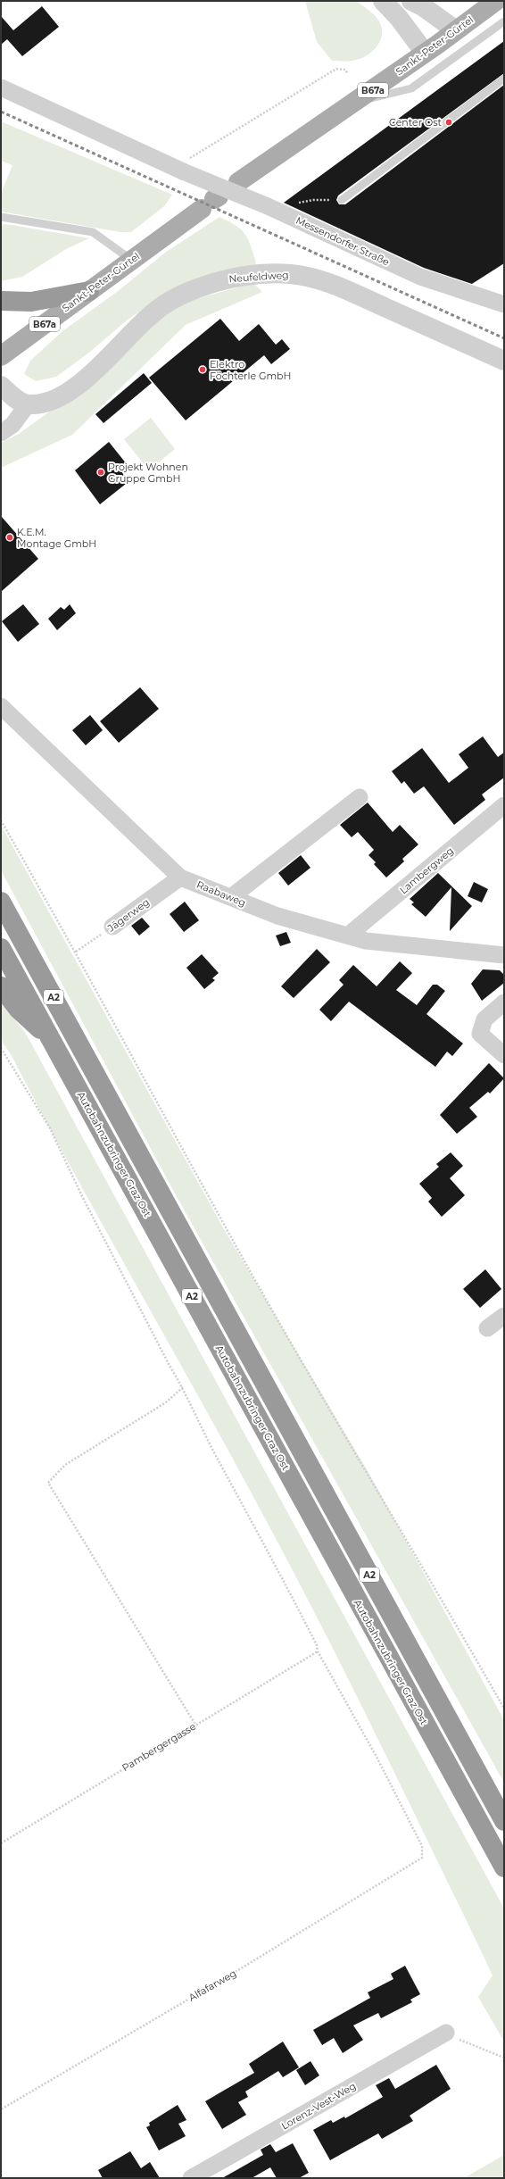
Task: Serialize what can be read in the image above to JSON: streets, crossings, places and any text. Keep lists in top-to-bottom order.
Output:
{
  "streets": {
    "highway": ["A2", "Autobahnzubringer Graz Ost"],
    "main road": ["Sankt-Peter-Gürtel", "B67a"],
    "street": [
      "Messendorfer Straße",
      "Neufeldweg",
      "Lambergweg",
      "Raabaweg",
      "Jägerweg",
      "Lorenz-Vest-Weg"
    ],
    "path": ["Pambergergasse", "Alfafarweg"]
  },
  "crossings": [
    ["Lambergweg", "Raabaweg"],
    ["Raabaweg", "Jägerweg"],
    ["Pambergergasse", "Alfafarweg"]
  ],
  "places": [
    "Center Ost",
    "Elektro Föchterle GmbH",
    "Projekt Wohnen Gruppe GmbH",
    "K.E.M. Montage GmbH"
  ]
}
